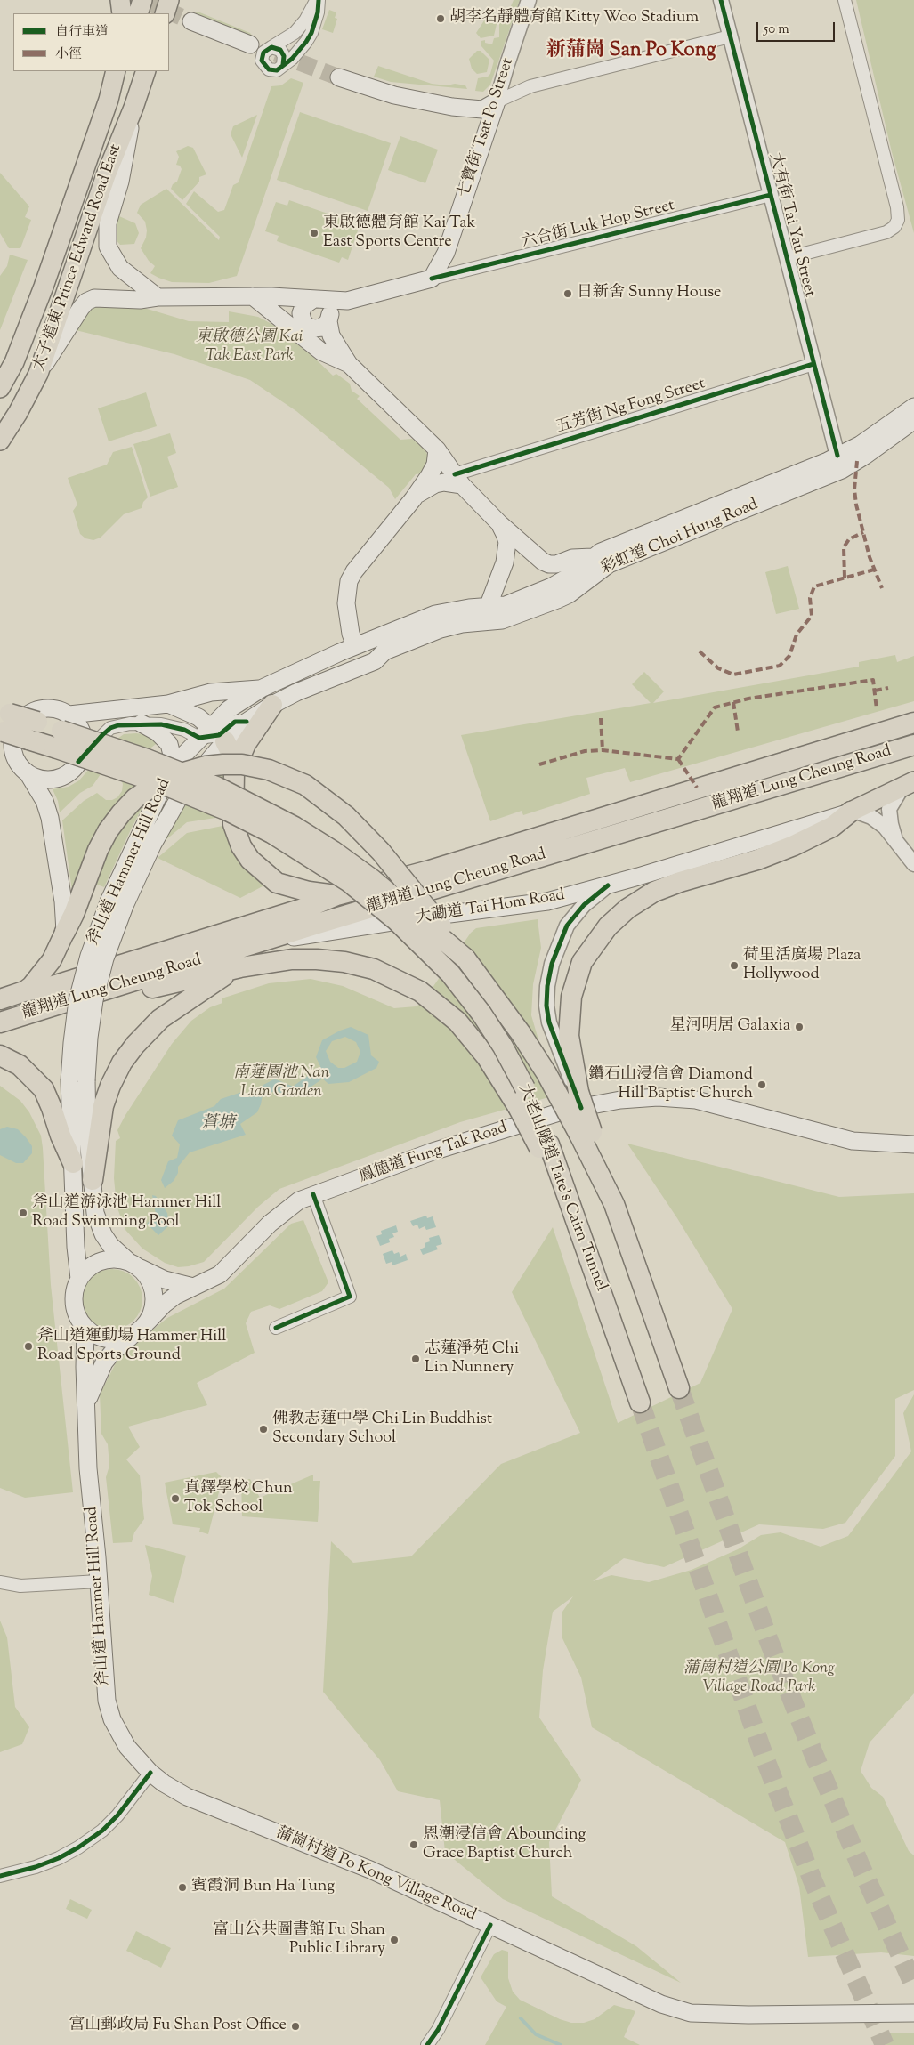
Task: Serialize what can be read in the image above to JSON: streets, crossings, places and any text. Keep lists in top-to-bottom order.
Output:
{
  "streets": {
    "highway": ["龍翔道 Lung Cheung Road", "大老山隧道 Tate's Cairn Tunnel"],
    "main road": [
      "七寶街 Tsat Po Street",
      "六合街 Luk Hop Street",
      "太子道東 Prince Edward Road East",
      "彩虹道 Choi Hung Road",
      "斧山道 Hammer Hill Road",
      "大磡道 Tai Hom Road",
      "鳳德道 Fung Tak Road",
      "蒲崗村道 Po Kong Village Road"
    ],
    "street": ["大有街 Tai Yau Street", "五芳街 Ng Fong Street"]
  },
  "crossings": [
    ["七寶街 Tsat Po Street", "六合街 Luk Hop Street"],
    ["六合街 Luk Hop Street", "大有街 Tai Yau Street"],
    ["六合街 Luk Hop Street", "太子道東 Prince Edward Road East"],
    ["大有街 Tai Yau Street", "五芳街 Ng Fong Street"],
    ["大有街 Tai Yau Street", "彩虹道 Choi Hung Road"],
    ["彩虹道 Choi Hung Road", "龍翔道 Lung Cheung Road"],
    ["彩虹道 Choi Hung Road", "斧山道 Hammer Hill Road"],
    ["龍翔道 Lung Cheung Road", "大磡道 Tai Hom Road"],
    ["斧山道 Hammer Hill Road", "鳳德道 Fung Tak Road"],
    ["斧山道 Hammer Hill Road", "蒲崗村道 Po Kong Village Road"]
  ],
  "districts": ["新蒲崗 San Po Kong"],
  "water": ["蒼塘"],
  "parks": ["東啟德公園 Kai Tak East Park", "南蓮園池 Nan Lian Garden", "蒲崗村道公園 Po Kong Village Road Park"],
  "places": [
    "胡李名靜體育館 Kitty Woo Stadium",
    "東啟德體育館 Kai Tak East Sports Centre",
    "日新舍 Sunny House",
    "荷里活廣場 Plaza Hollywood",
    "星河明居 Galaxia",
    "鑽石山浸信會 Diamond Hill Baptist Church",
    "斧山道游泳池 Hammer Hill Road Swimming Pool",
    "斧山道運動場 Hammer Hill Road Sports Ground",
    "志蓮淨苑 Chi Lin Nunnery",
    "佛教志蓮中學 Chi Lin Buddhist Secondary School",
    "真鐸學校 Chun Tok School",
    "恩潮浸信會 Abounding Grace Baptist Church",
    "賓霞洞 Bun Ha Tung",
    "富山公共圖書館 Fu Shan Public Library",
    "富山郵政局 Fu Shan Post Office"
  ],
  "legend": ["自行車道", "小徑"],
  "scale_bar": "50 m"
}
